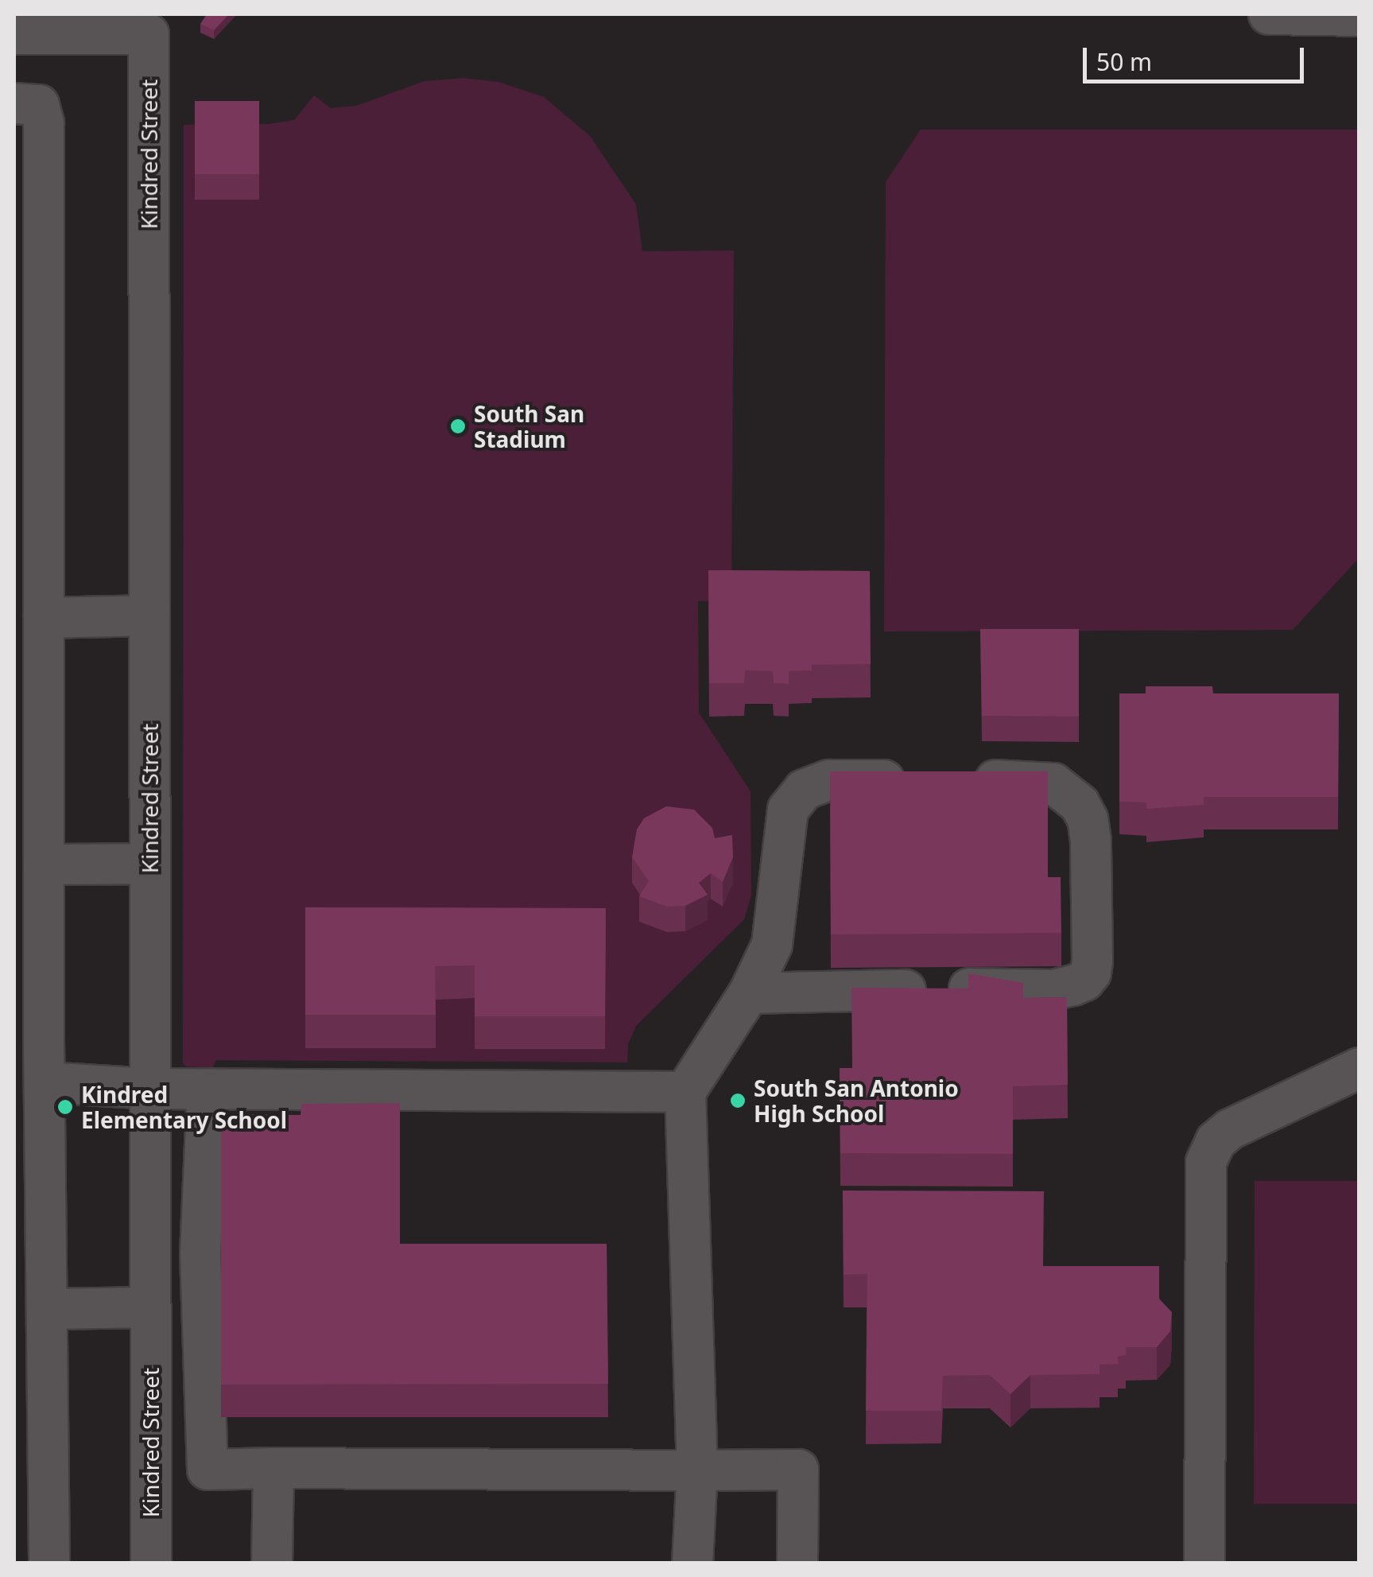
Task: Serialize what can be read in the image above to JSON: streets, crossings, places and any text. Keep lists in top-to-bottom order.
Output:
{
  "streets": {
    "street": ["Kindred Street"]
  },
  "places": ["South San Stadium", "South San Antonio High School", "Kindred Elementary School"],
  "scale_bar": "50 m"
}
